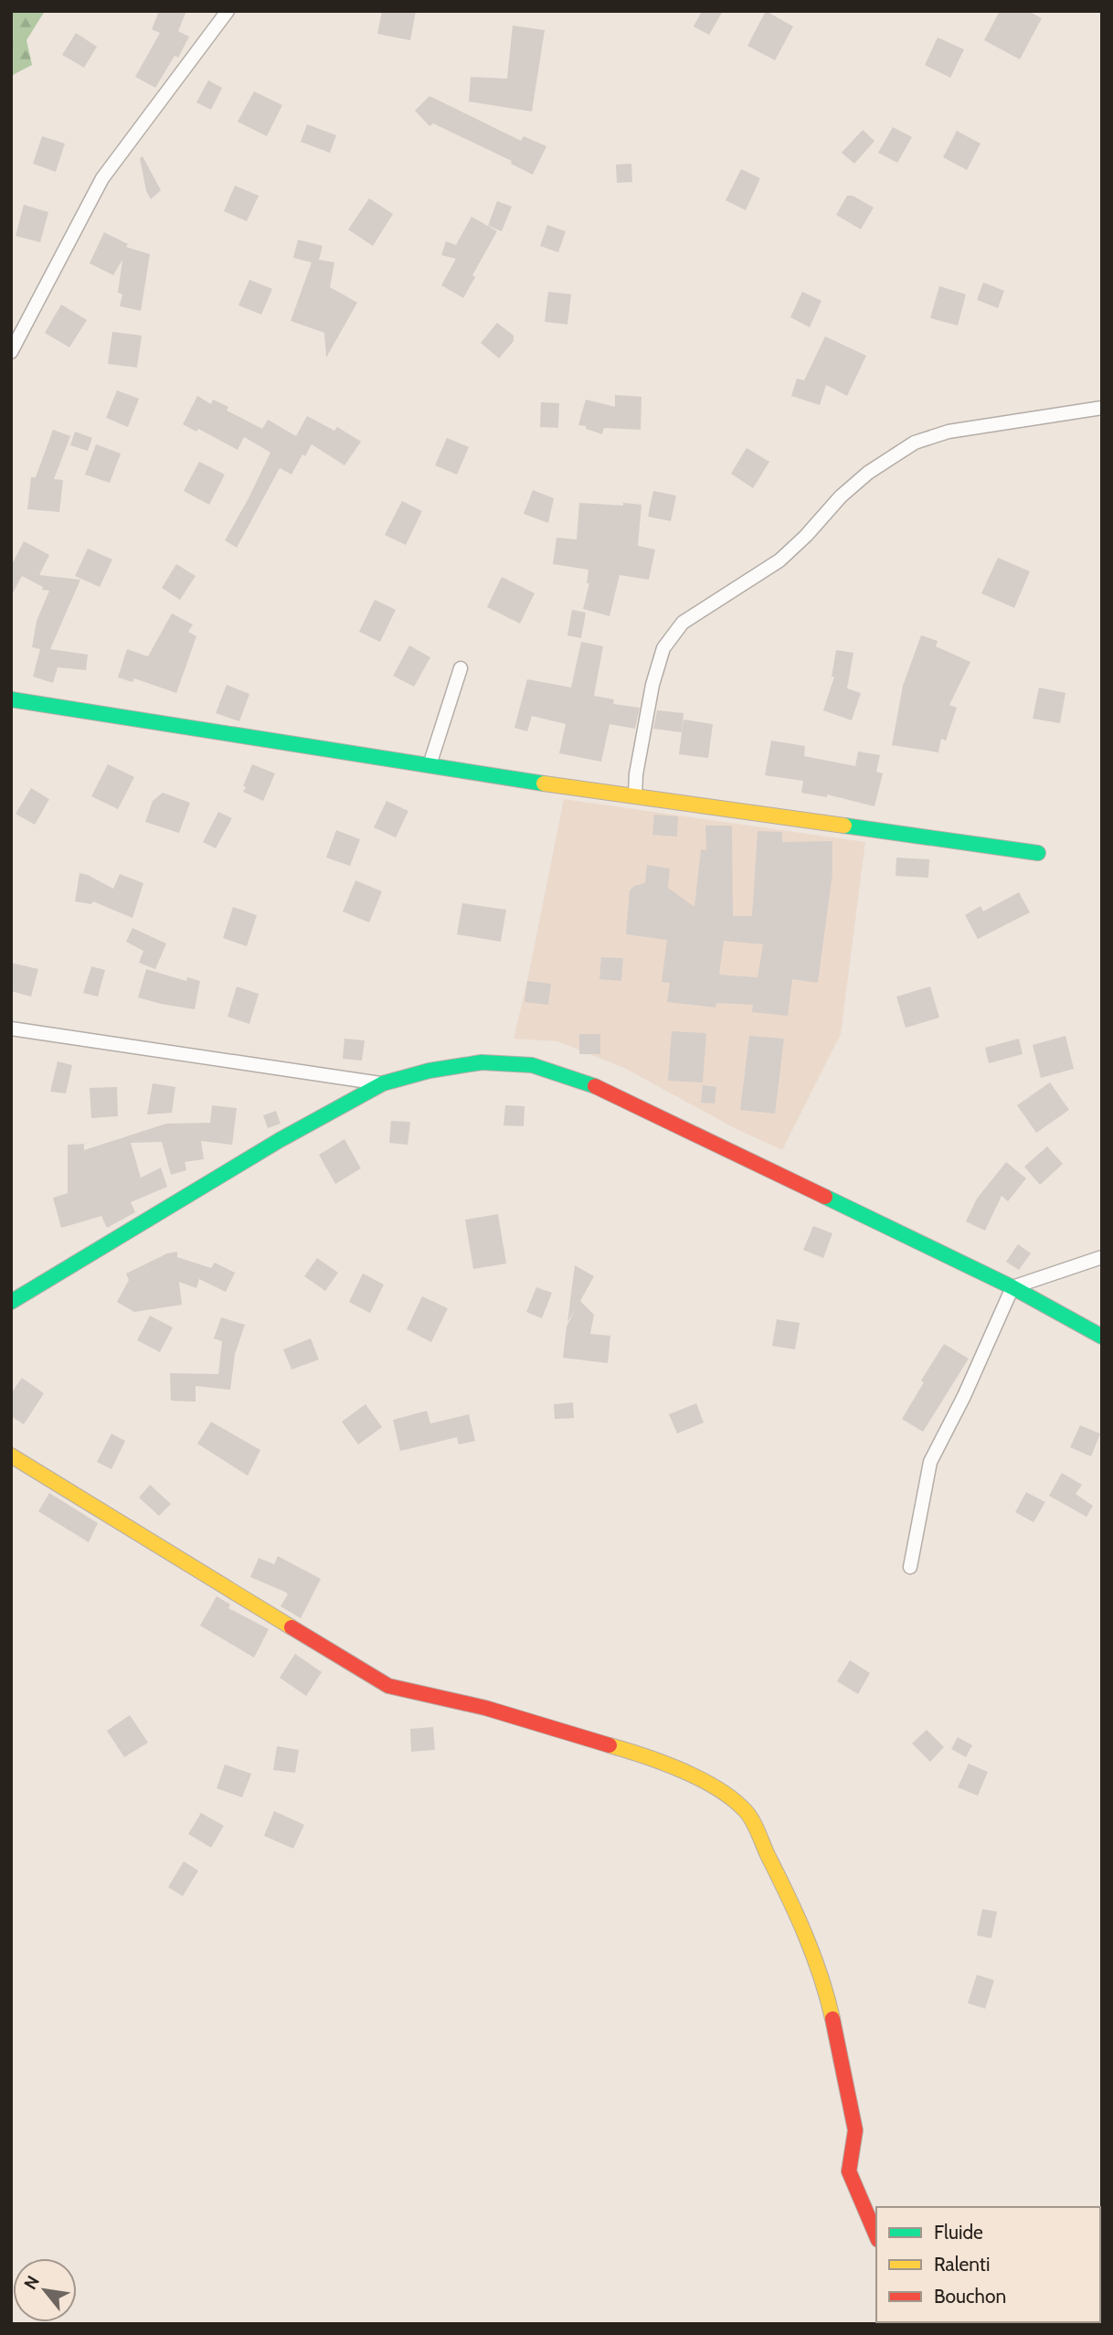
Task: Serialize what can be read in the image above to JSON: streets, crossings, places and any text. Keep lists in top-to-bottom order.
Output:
{
  "legend": ["Fluide", "Ralenti", "Bouchon"],
  "north": "top left"
}
